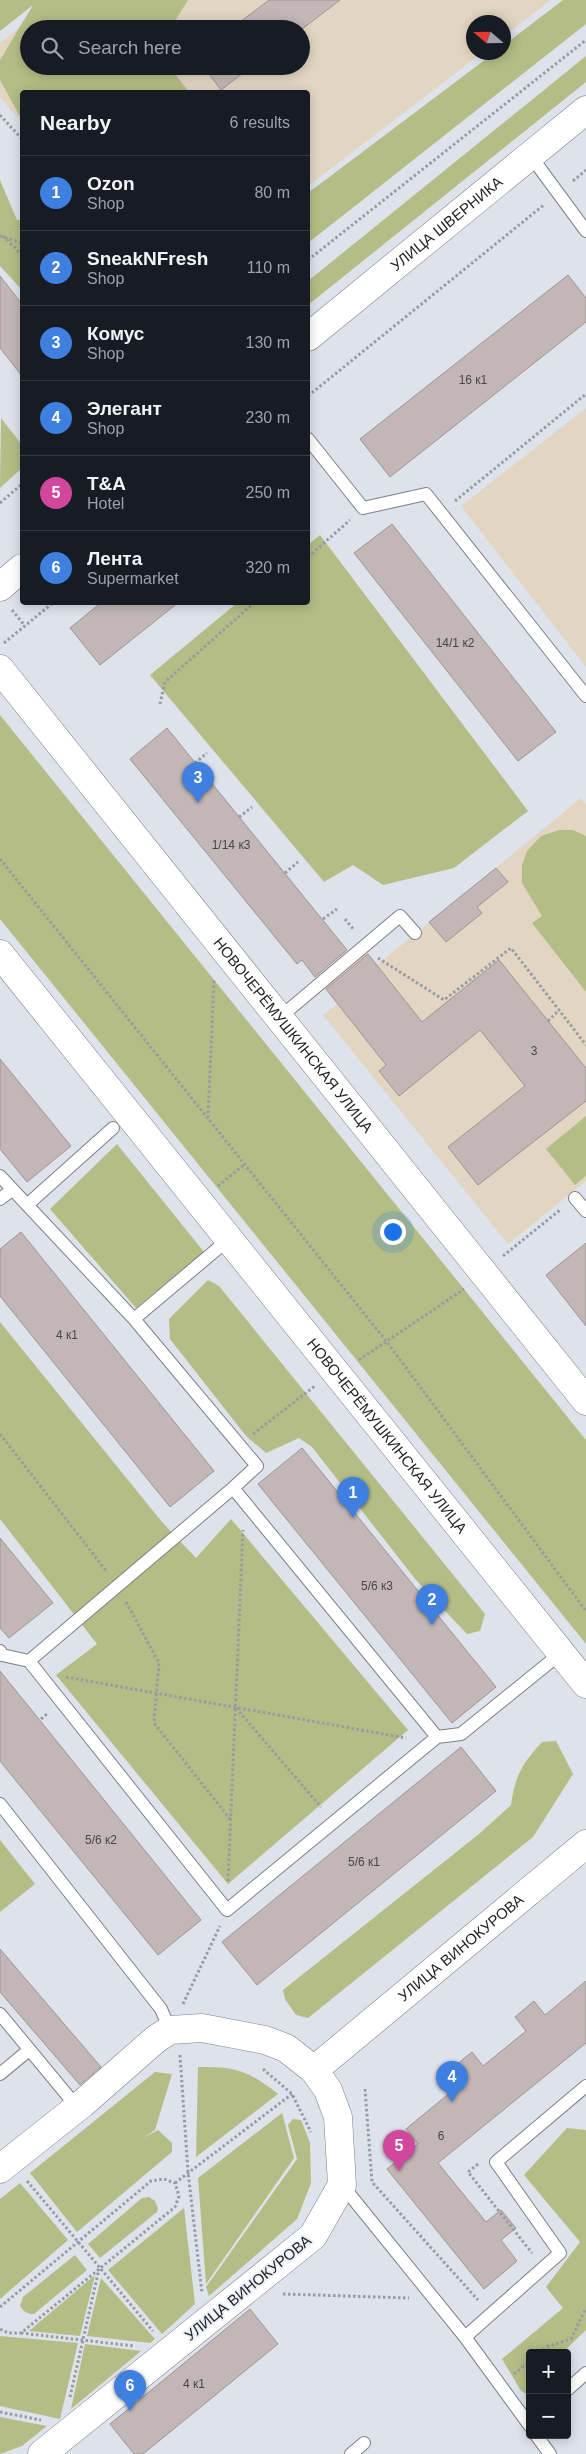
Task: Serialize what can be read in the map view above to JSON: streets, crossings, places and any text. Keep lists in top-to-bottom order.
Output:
{
  "streets": {
    "street": ["УЛИЦА ШВЕРНИКА", "НОВОЧЕРЁМУШКИНСКАЯ УЛИЦА", "УЛИЦА ВИНОКУРОВА"]
  },
  "house_numbers": [
    "16 к1",
    "14/1 к2",
    "1/14 к3",
    "3",
    "4 к1",
    "5/6 к3",
    "5/6 к2",
    "5/6 к1",
    "6",
    "4 к1"
  ],
  "north": "left",
  "page": {
    "search": "Search here",
    "heading": ["Nearby", "6 results"],
    "list": [
      {
        "mark": "1",
        "name": "Ozon",
        "note": "Shop",
        "value": "80 m"
      },
      {
        "mark": "2",
        "name": "SneakNFresh",
        "note": "Shop",
        "value": "110 m"
      },
      {
        "mark": "3",
        "name": "Комус",
        "note": "Shop",
        "value": "130 m"
      },
      {
        "mark": "4",
        "name": "Элегант",
        "note": "Shop",
        "value": "230 m"
      },
      {
        "mark": "5",
        "name": "T&A",
        "note": "Hotel",
        "value": "250 m"
      },
      {
        "mark": "6",
        "name": "Лента",
        "note": "Supermarket",
        "value": "320 m"
      }
    ],
    "pins": [
      "3",
      "1",
      "2",
      "4",
      "5",
      "6"
    ],
    "map_buttons": ["+", "−"]
  }
}
